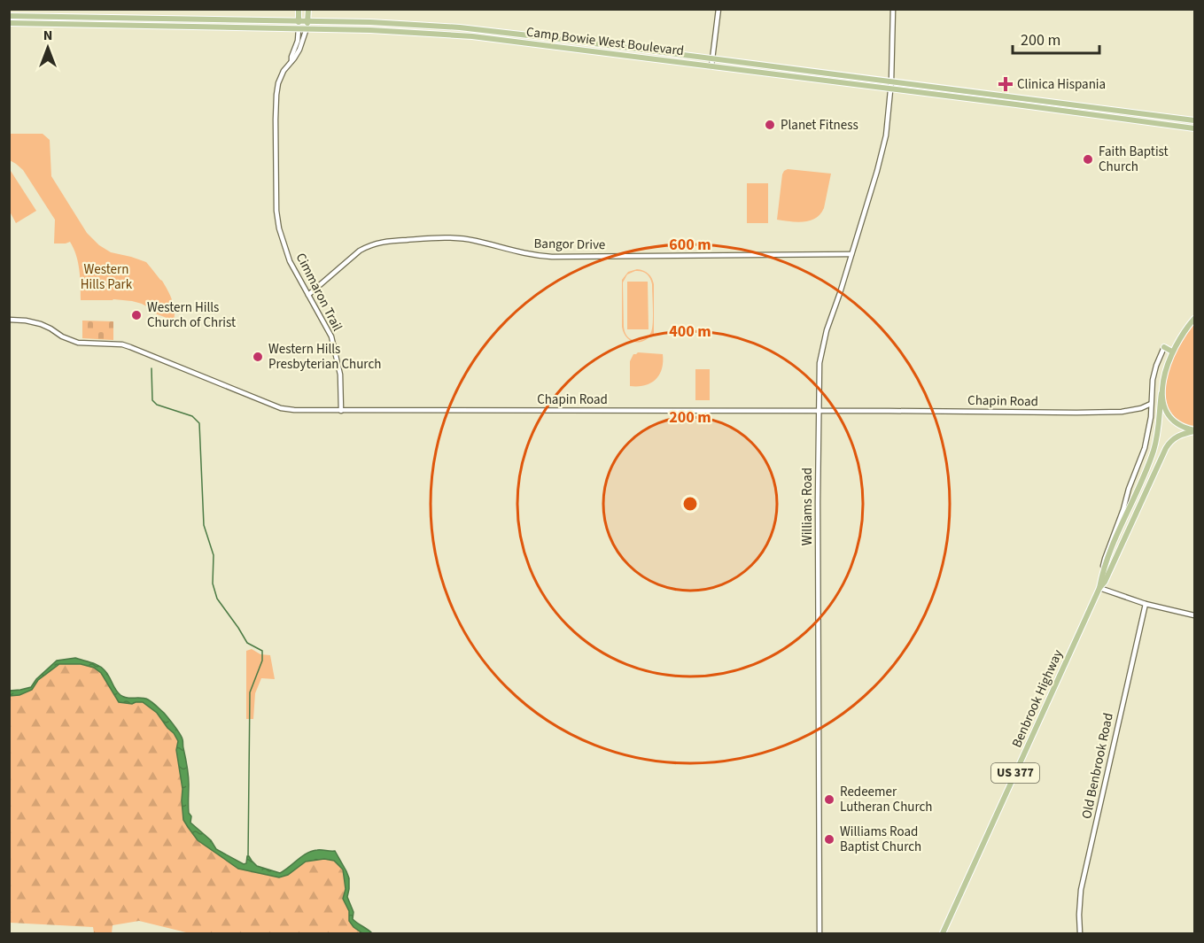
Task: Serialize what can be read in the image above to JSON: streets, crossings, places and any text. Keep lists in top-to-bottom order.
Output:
{
  "streets": {
    "main road": ["Camp Bowie West Boulevard", "Benbrook Highway", "US 377"],
    "street": [
      "Bangor Drive",
      "Cimmaron Trail",
      "Chapin Road",
      "Williams Road",
      "Old Benbrook Road"
    ]
  },
  "crossings": [
    ["Camp Bowie West Boulevard", "Cimmaron Trail"],
    ["Camp Bowie West Boulevard", "Williams Road"],
    ["Bangor Drive", "Cimmaron Trail"],
    ["Bangor Drive", "Williams Road"],
    ["Cimmaron Trail", "Chapin Road"],
    ["Chapin Road", "Williams Road"],
    ["Chapin Road", "Benbrook Highway"],
    ["Benbrook Highway", "US 377"]
  ],
  "parks": ["Western Hills Park"],
  "places": {
    "health": ["Clinica Hispania"],
    "other": [
      "Planet Fitness",
      "Faith Baptist Church",
      "Western Hills Church of Christ",
      "Western Hills Presbyterian Church",
      "Redeemer Lutheran Church",
      "Williams Road Baptist Church"
    ]
  },
  "scale_bar": "200 m",
  "north": "top",
  "rings": ["600 m", "400 m", "200 m"]
}
